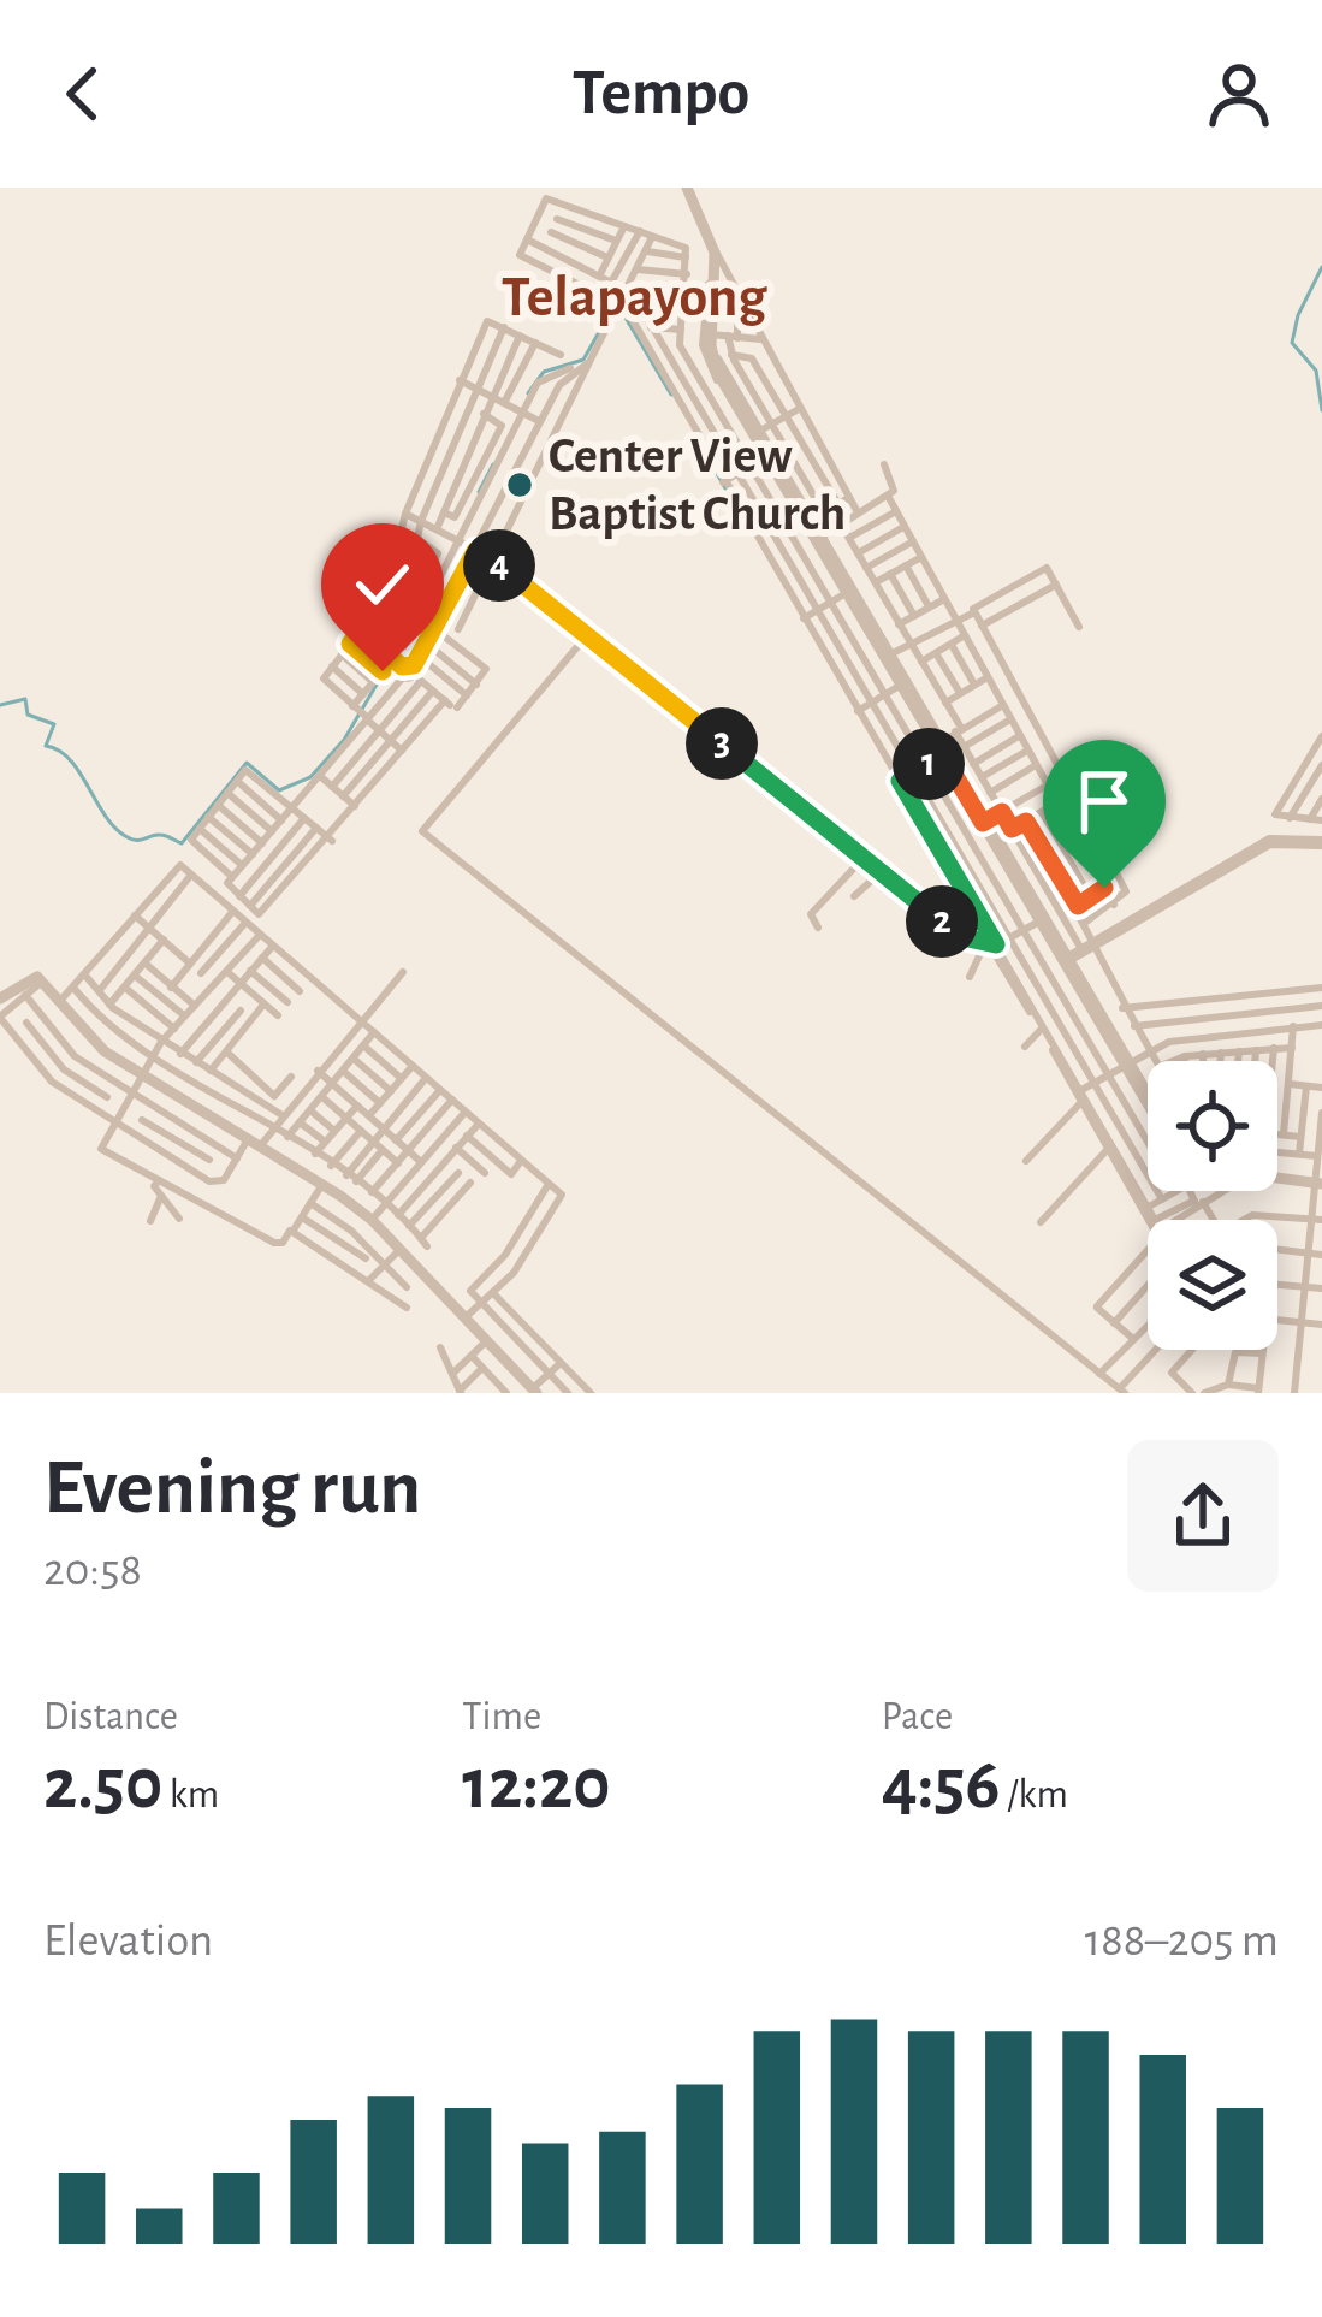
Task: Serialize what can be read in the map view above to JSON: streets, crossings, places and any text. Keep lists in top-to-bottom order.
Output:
{
  "districts": ["Telapayong"],
  "places": ["Center View Baptist Church"],
  "page": {
    "header": "Tempo",
    "pins": [
      "4",
      "3",
      "1",
      "2"
    ],
    "heading": ["Evening run", "20:58"],
    "stats": [
      ["Distance", "2.50 km"],
      ["Time", "12:20"],
      ["Pace", "4:56 /km"]
    ],
    "chart": ["Elevation", "188–205 m"]
  }
}
